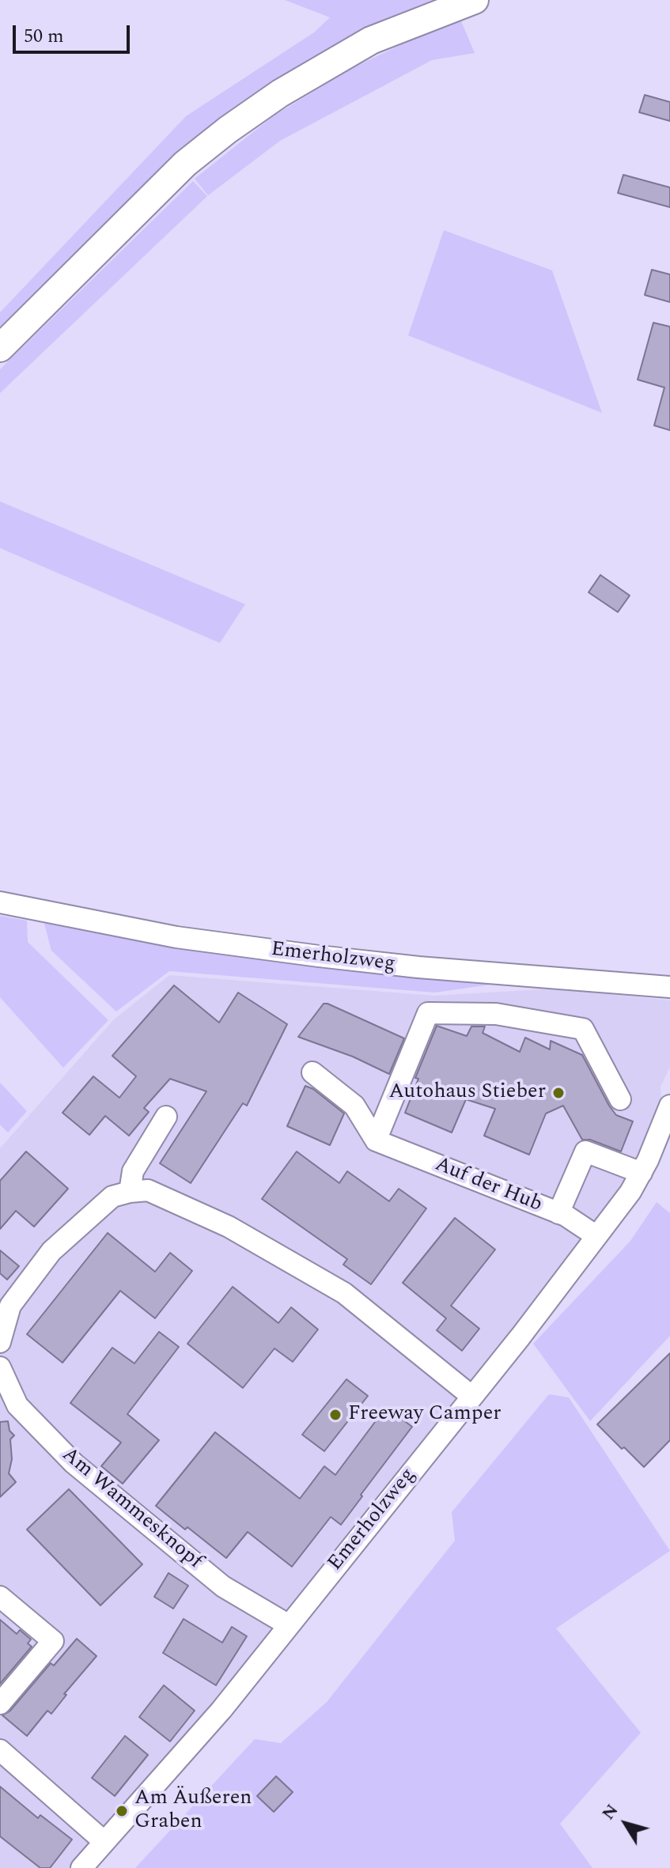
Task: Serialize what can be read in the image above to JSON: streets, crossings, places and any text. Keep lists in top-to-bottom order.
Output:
{
  "streets": {
    "street": ["Emerholzweg", "Auf der Hub", "Am Wammesknopf"]
  },
  "crossings": [
    ["Emerholzweg", "Auf der Hub"],
    ["Emerholzweg", "Am Wammesknopf"]
  ],
  "places": ["Autohaus Stieber", "Freeway Camper", "Am Äußeren Graben"],
  "scale_bar": "50 m",
  "north": "top left"
}
